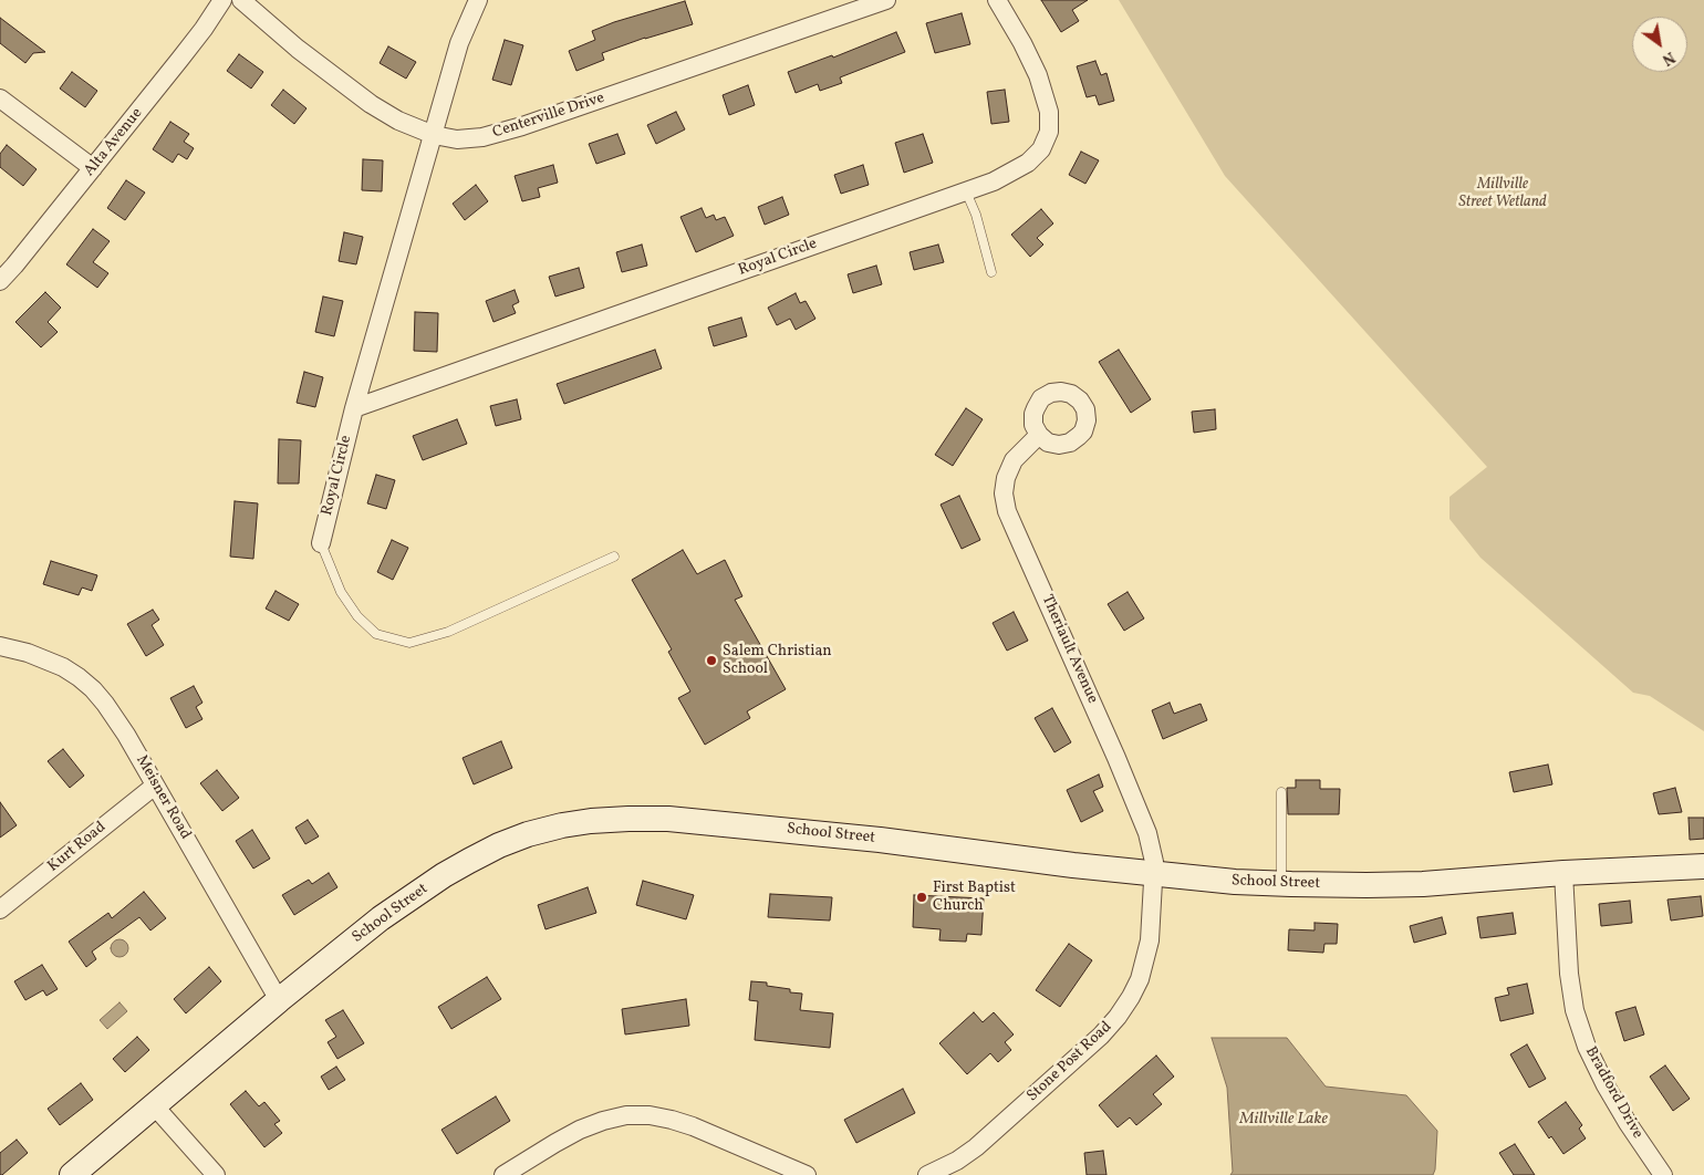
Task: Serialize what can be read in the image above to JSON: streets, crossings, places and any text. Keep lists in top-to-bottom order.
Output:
{
  "streets": {
    "street": [
      "Centerville Drive",
      "Alta Avenue",
      "Royal Circle",
      "Theriault Avenue",
      "Meisner Road",
      "School Street",
      "Kurt Road",
      "Stone Post Road",
      "Bradford Drive"
    ]
  },
  "crossings": [
    ["Centerville Drive", "Royal Circle"],
    ["Theriault Avenue", "School Street"],
    ["Theriault Avenue", "Stone Post Road"],
    ["Meisner Road", "School Street"],
    ["Meisner Road", "Kurt Road"],
    ["School Street", "Stone Post Road"],
    ["School Street", "Bradford Drive"]
  ],
  "water": ["Millville Lake"],
  "parks": ["Millville Street Wetland"],
  "places": ["Salem Christian School", "First Baptist Church"],
  "north": "bottom right"
}
